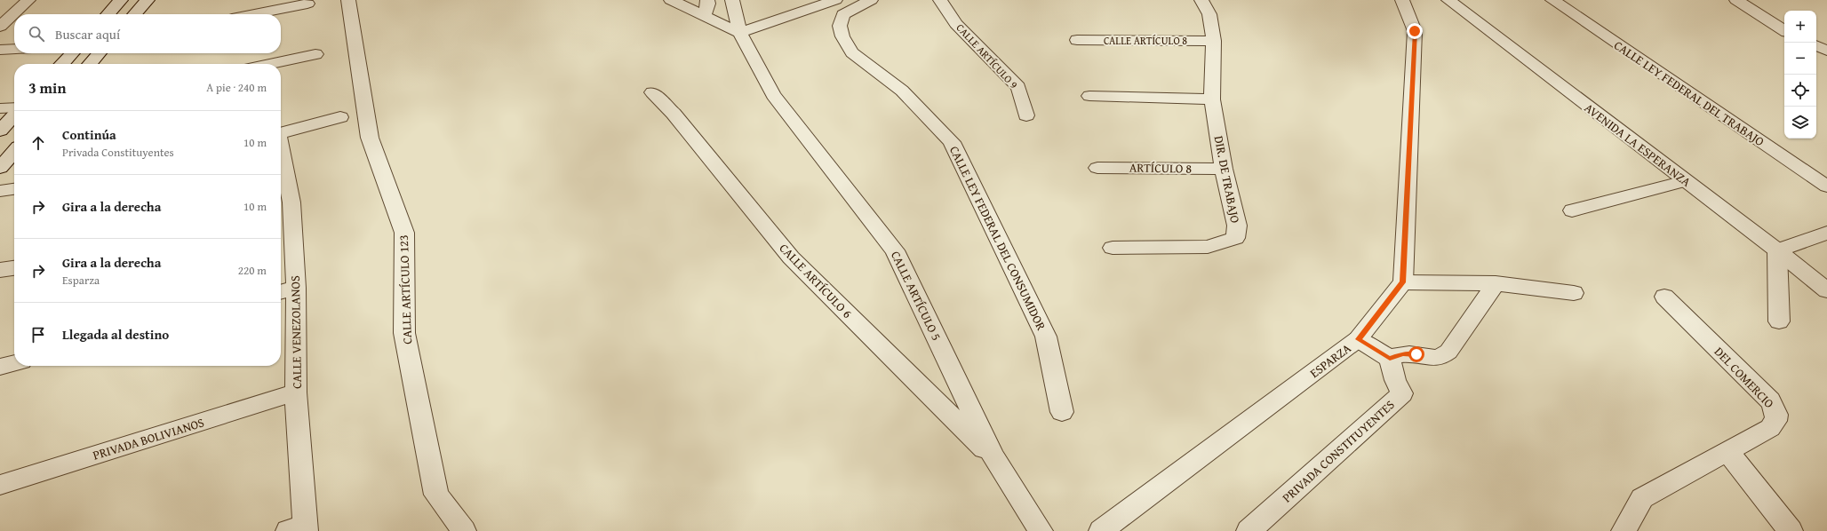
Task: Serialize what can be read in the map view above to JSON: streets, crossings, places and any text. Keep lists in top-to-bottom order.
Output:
{
  "streets": {
    "street": [
      "CALLE ARTÍCULO 8",
      "CALLE ARTÍCULO 9",
      "CALLE LEY FEDERAL DEL TRABAJO",
      "AVENIDA LA ESPERANZA",
      "ARTÍCULO 8",
      "DIR. DE TRABAJO",
      "CALLE LEY FEDERAL DEL CONSUMIDOR",
      "CALLE ARTÍCULO 6",
      "CALLE ARTÍCULO 123",
      "CALLE ARTÍCULO 5",
      "CALLE VENEZOLANOS",
      "ESPARZA",
      "DEL COMERCIO",
      "PRIVADA BOLIVIANOS",
      "PRIVADA CONSTITUYENTES"
    ]
  },
  "crossings": [
    ["CALLE ARTÍCULO 8", "DIR. DE TRABAJO"],
    ["ARTÍCULO 8", "DIR. DE TRABAJO"],
    ["CALLE ARTÍCULO 6", "CALLE ARTÍCULO 5"],
    ["CALLE VENEZOLANOS", "PRIVADA BOLIVIANOS"]
  ],
  "page": {
    "map_buttons": ["+", "−"],
    "search": "Buscar aquí",
    "heading": ["3 min", "A pie · 240 m"],
    "list": [
      ["Continúa", "Privada Constituyentes", "10 m"],
      ["Gira a la derecha", "10 m"],
      ["Gira a la derecha", "Esparza", "220 m"],
      "Llegada al destino"
    ]
  }
}
